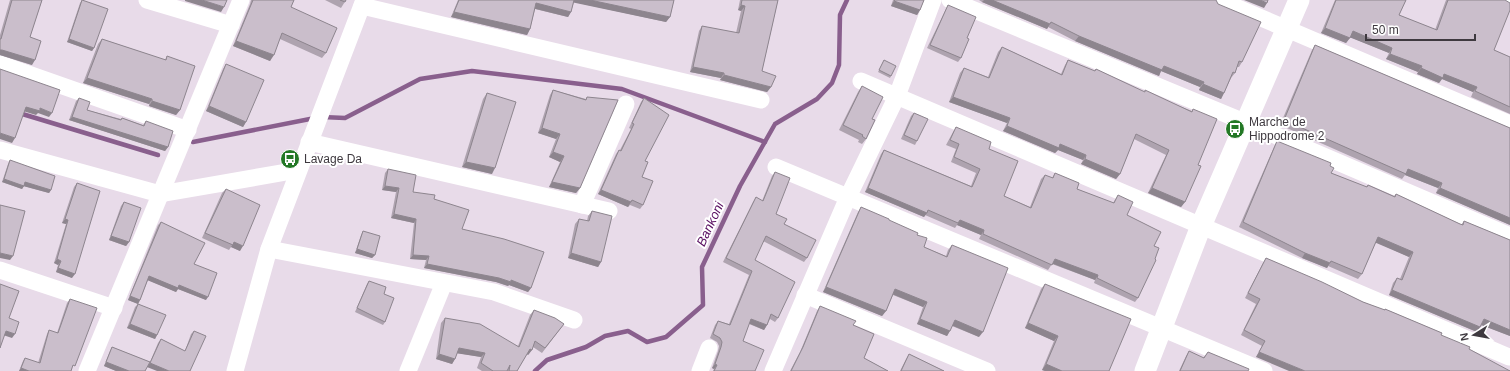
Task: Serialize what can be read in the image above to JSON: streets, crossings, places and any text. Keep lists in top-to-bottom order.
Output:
{
  "water": ["Bankoni"],
  "places": {
    "bus stop": ["Marche de Hippodrome 2", "Lavage Da"]
  },
  "scale_bar": "50 m",
  "north": "left"
}
